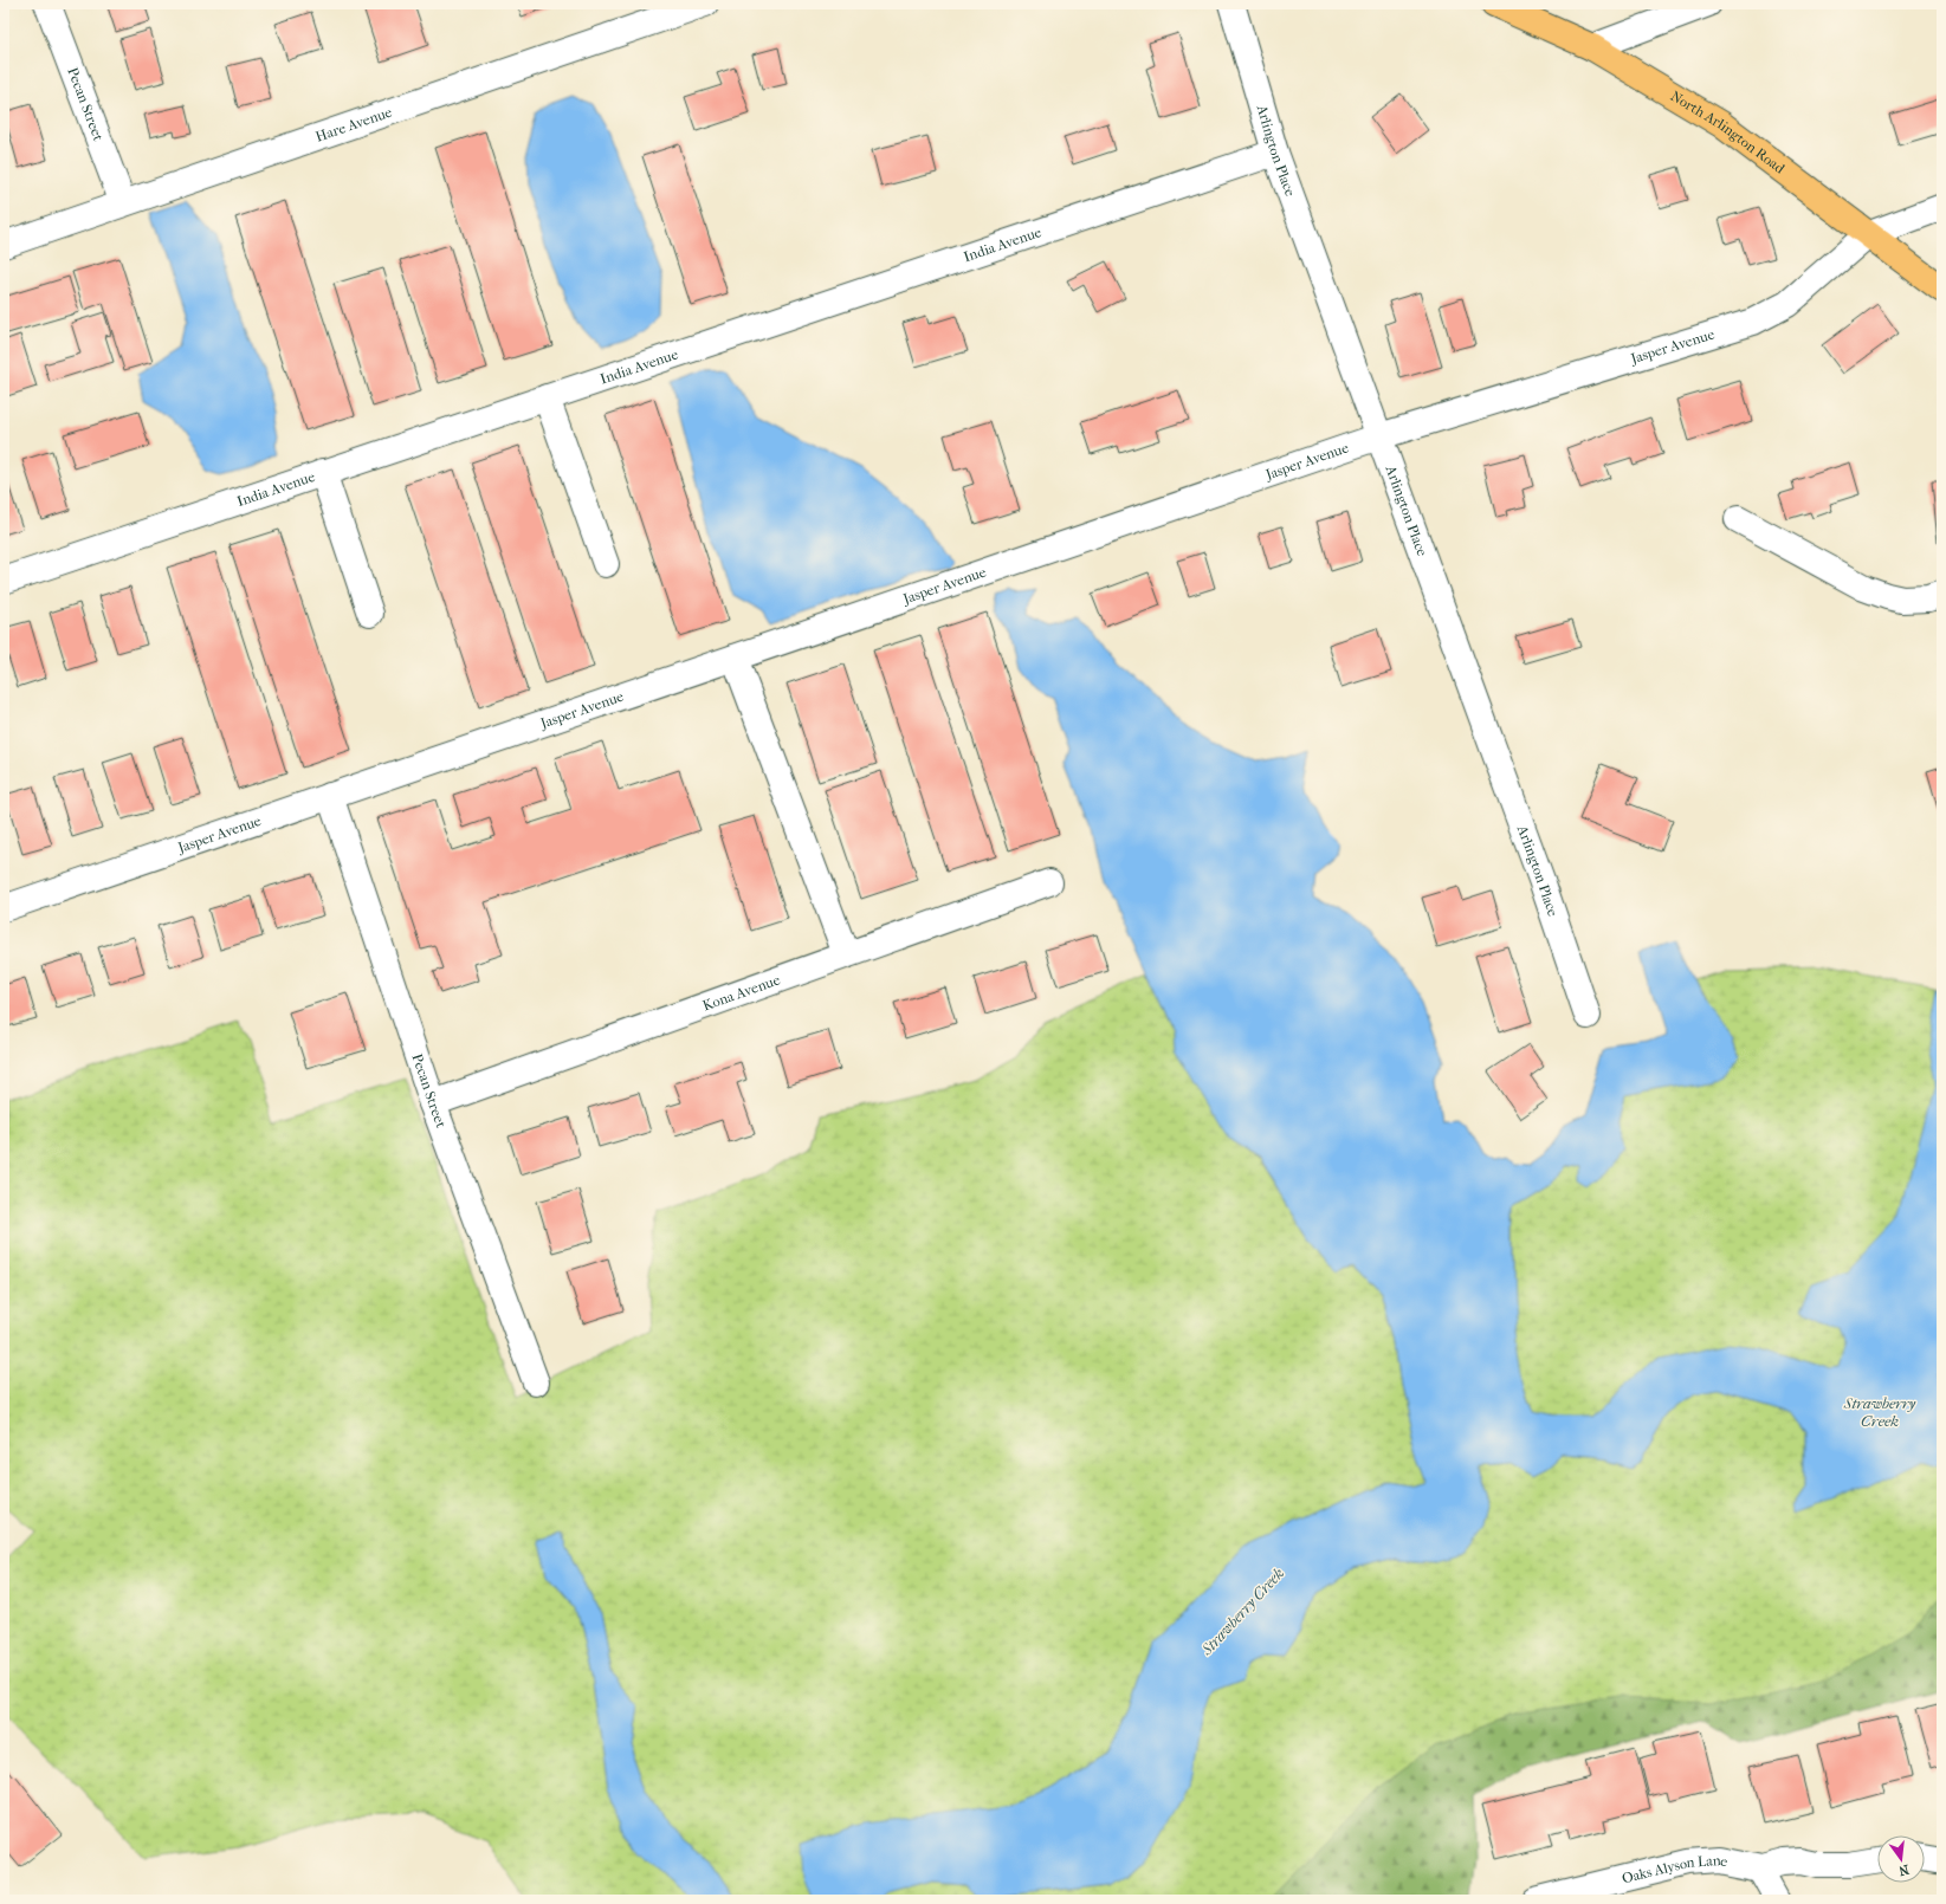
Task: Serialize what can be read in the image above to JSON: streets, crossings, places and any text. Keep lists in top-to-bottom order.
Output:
{
  "streets": {
    "main road": ["North Arlington Road"],
    "street": [
      "Pecan Street",
      "Hare Avenue",
      "Arlington Place",
      "India Avenue",
      "Jasper Avenue",
      "Kona Avenue",
      "Oaks Alyson Lane"
    ]
  },
  "crossings": [
    ["Pecan Street", "Hare Avenue"],
    ["Pecan Street", "Jasper Avenue"],
    ["Pecan Street", "Kona Avenue"],
    ["North Arlington Road", "Jasper Avenue"],
    ["Arlington Place", "India Avenue"],
    ["Arlington Place", "Jasper Avenue"]
  ],
  "water": ["Strawberry Creek"],
  "north": "bottom"
}
